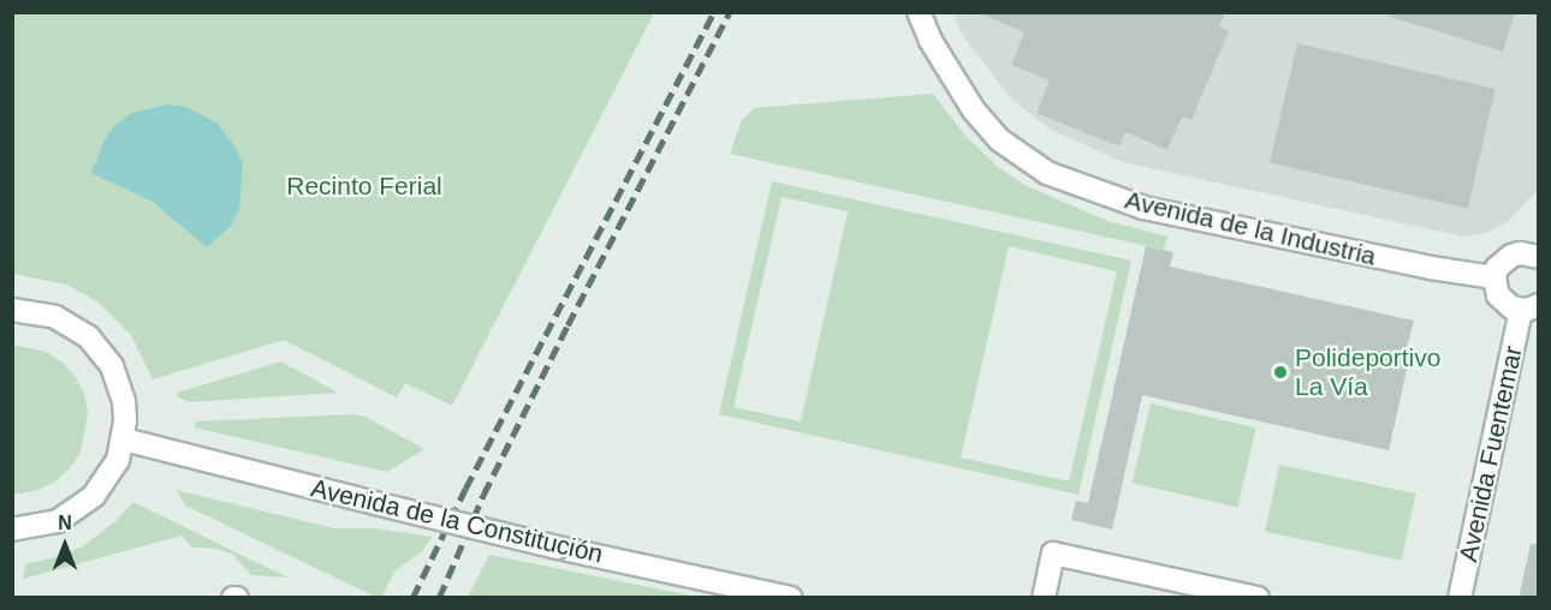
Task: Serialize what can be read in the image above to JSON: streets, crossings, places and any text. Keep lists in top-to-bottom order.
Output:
{
  "streets": {
    "street": ["Avenida de la Industria", "Avenida Fuentemar", "Avenida de la Constitución"]
  },
  "parks": ["Recinto Ferial"],
  "places": ["Polideportivo La Vía"],
  "north": "top"
}
